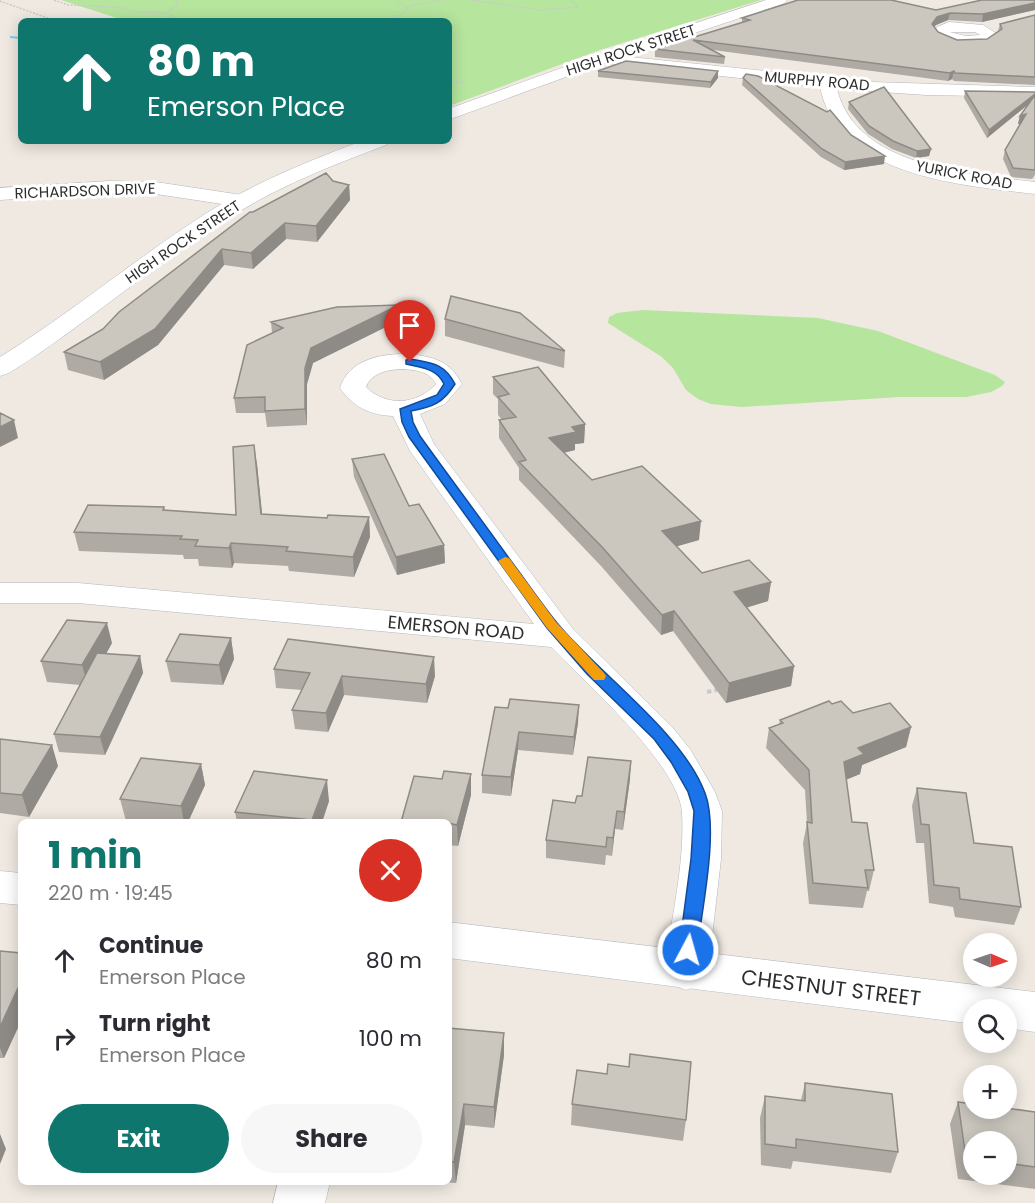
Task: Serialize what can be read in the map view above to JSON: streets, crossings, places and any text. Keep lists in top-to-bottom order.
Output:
{
  "streets": {
    "street": [
      "HIGH ROCK STREET",
      "MURPHY ROAD",
      "YURICK ROAD",
      "RICHARDSON DRIVE",
      "EMERSON ROAD",
      "CHESTNUT STREET"
    ]
  },
  "crossings": [
    ["HIGH ROCK STREET", "MURPHY ROAD"],
    ["HIGH ROCK STREET", "RICHARDSON DRIVE"],
    ["MURPHY ROAD", "YURICK ROAD"]
  ],
  "north": "right",
  "page": {
    "turn": ["80 m", "Emerson Place"],
    "heading": ["1 min", "220 m · 19:45"],
    "list": [
      {
        "name": "Continue",
        "note": "Emerson Place",
        "value": "80 m"
      },
      {
        "name": "Turn right",
        "note": "Emerson Place",
        "value": "100 m"
      }
    ],
    "map_buttons": ["+", "−"],
    "buttons": ["Exit", "Share"]
  }
}
